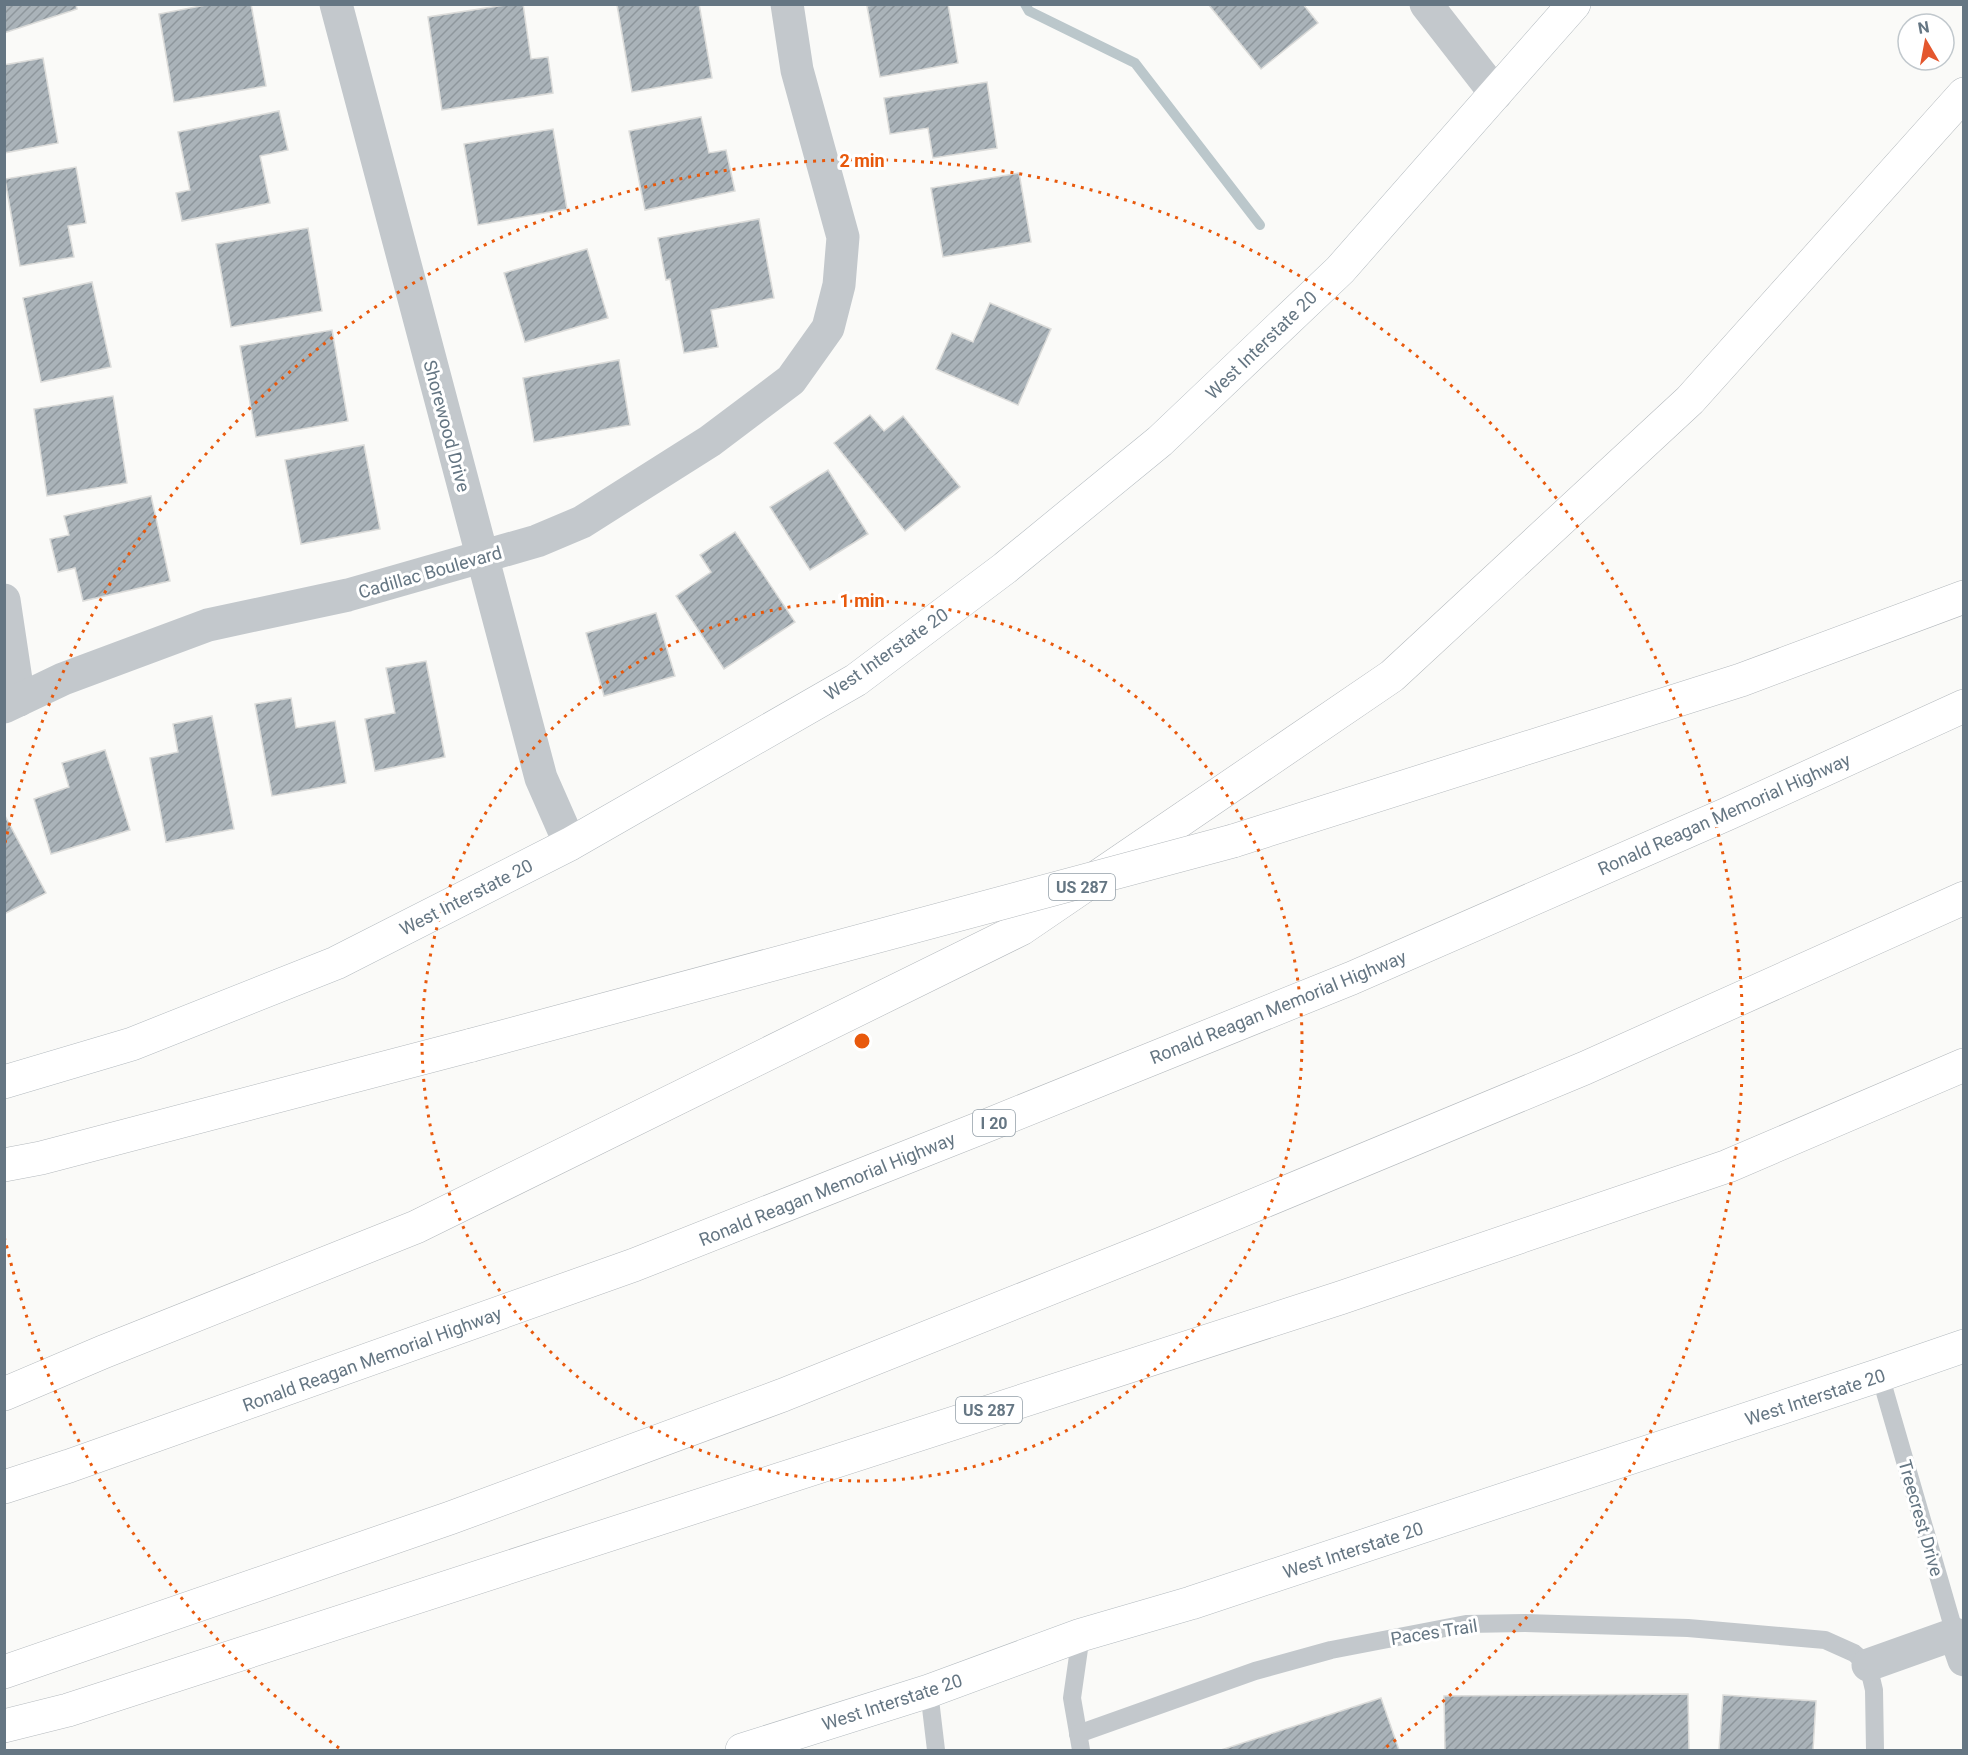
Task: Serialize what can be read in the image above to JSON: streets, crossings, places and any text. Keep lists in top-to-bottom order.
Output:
{
  "streets": {
    "main road": [
      "West Interstate 20",
      "Ronald Reagan Memorial Highway",
      "US 287",
      "I 20"
    ],
    "street": ["Shorewood Drive", "Cadillac Boulevard"],
    "lane": ["Treecrest Drive", "Paces Trail"]
  },
  "crossings": [
    ["West Interstate 20", "Shorewood Drive"],
    ["West Interstate 20", "Treecrest Drive"],
    ["West Interstate 20", "Paces Trail"],
    ["Shorewood Drive", "Cadillac Boulevard"]
  ],
  "north": "top",
  "rings": ["2 min", "1 min"]
}
